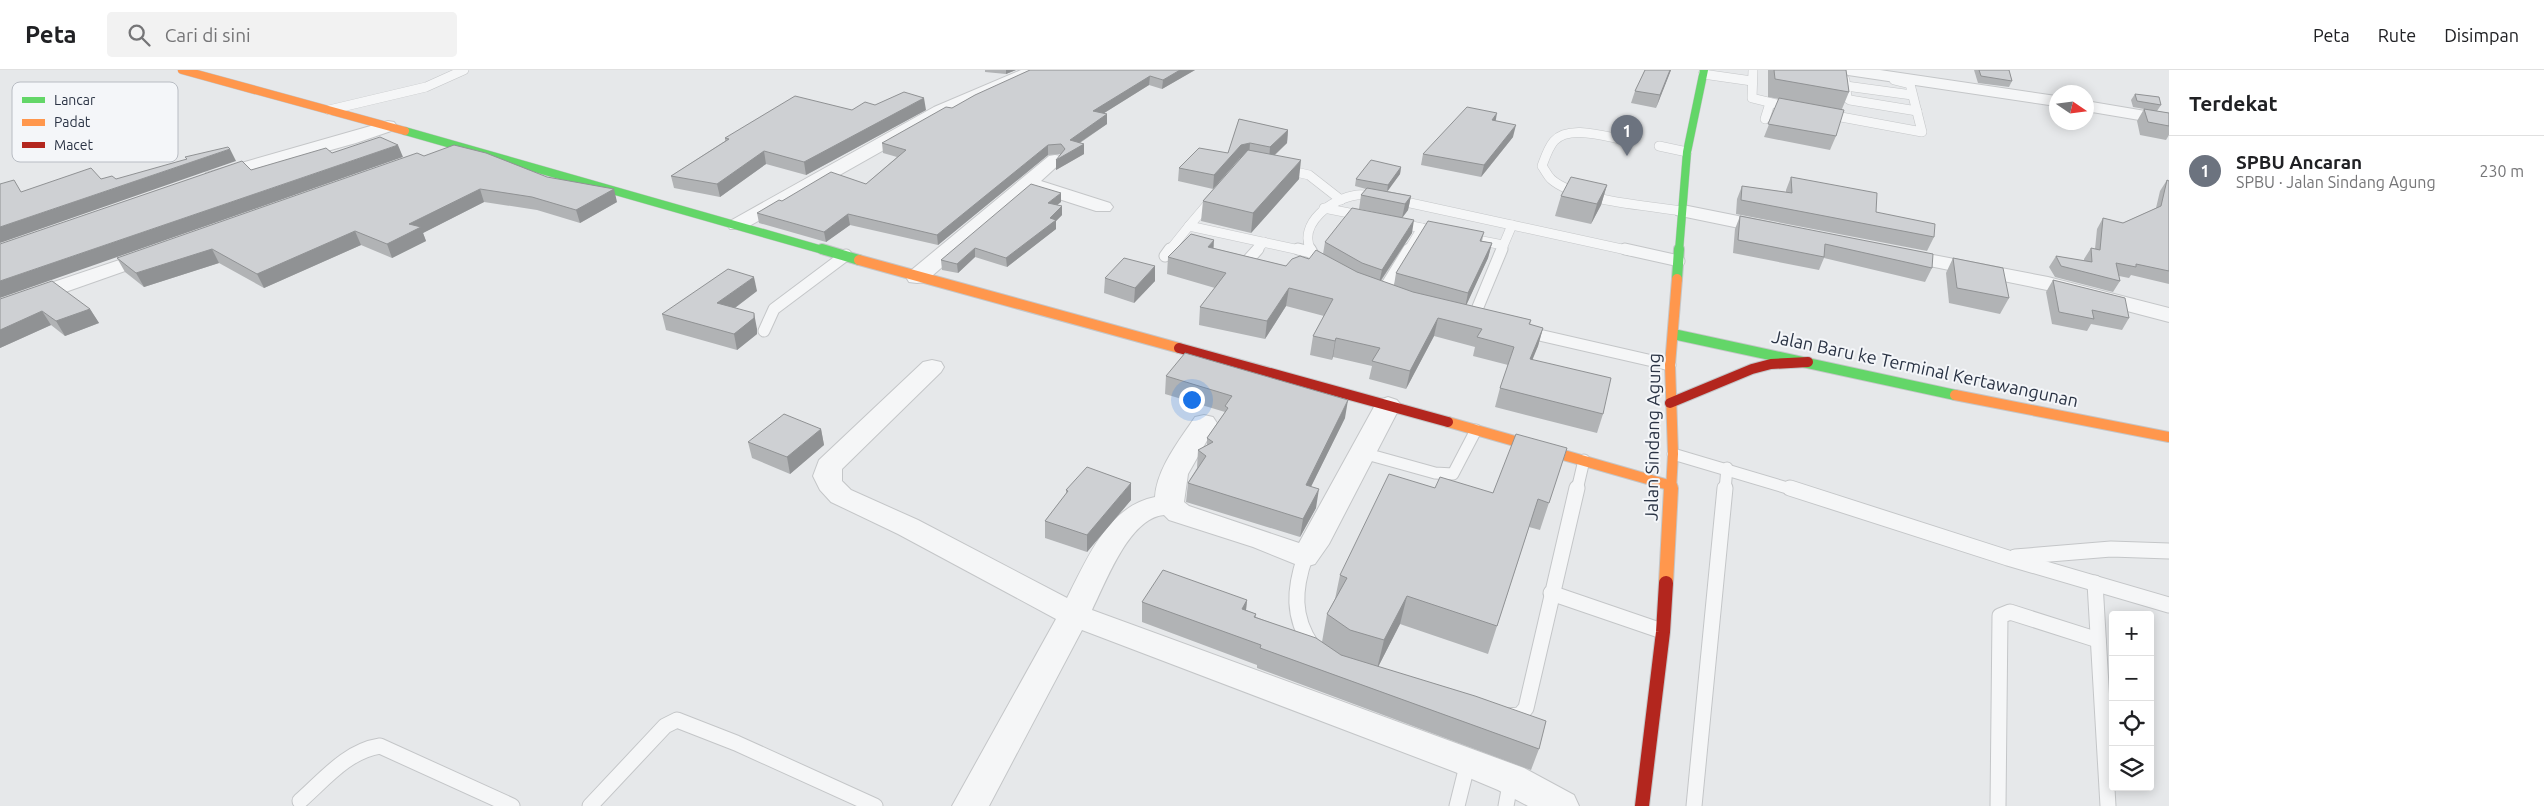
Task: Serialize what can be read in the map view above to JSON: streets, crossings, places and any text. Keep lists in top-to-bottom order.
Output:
{
  "streets": {
    "street": ["Jalan Baru ke Terminal Kertawangunan", "Jalan Sindang Agung"]
  },
  "crossings": [
    ["Jalan Baru ke Terminal Kertawangunan", "Jalan Sindang Agung"]
  ],
  "legend": ["Lancar", "Padat", "Macet"],
  "north": "right",
  "page": {
    "header": "Peta",
    "search": "Cari di sini",
    "nav": ["Peta", "Rute", "Disimpan"],
    "heading": "Terdekat",
    "pins": "1",
    "list": [
      {
        "mark": "1",
        "name": "SPBU Ancaran",
        "note": "SPBU · Jalan Sindang Agung",
        "value": "230 m"
      }
    ],
    "map_buttons": ["+", "−"]
  }
}
